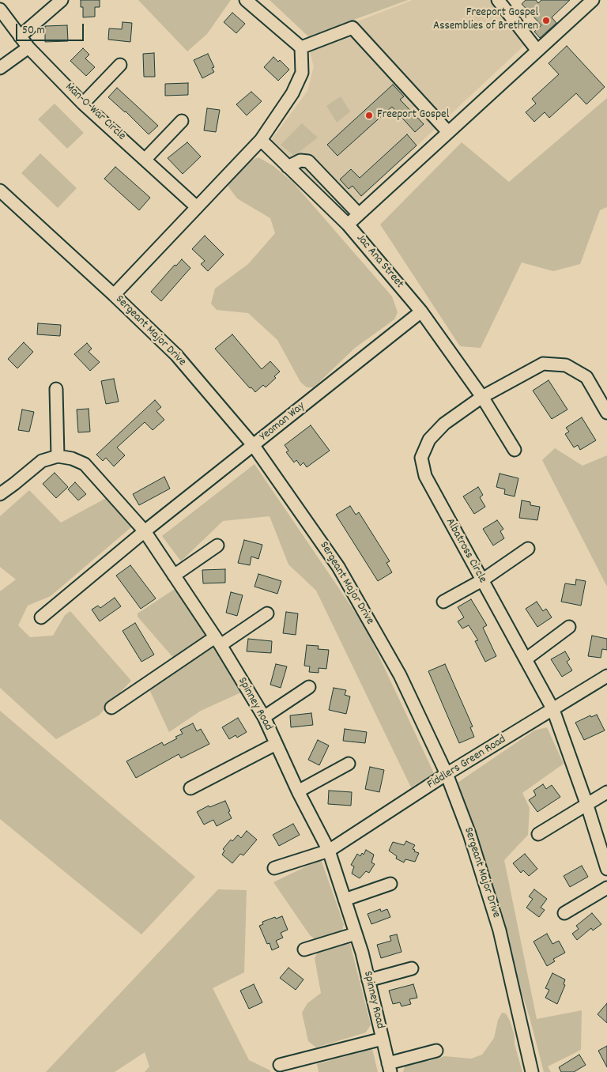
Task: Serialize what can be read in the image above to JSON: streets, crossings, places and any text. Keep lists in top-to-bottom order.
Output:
{
  "streets": {
    "street": [
      "Man-O-War Circle",
      "Jac Ana Street",
      "Sergeant Major Drive",
      "Yeoman Way",
      "Albatross Circle",
      "Spinney Road",
      "Fiddlers Green Road"
    ]
  },
  "crossings": [
    ["Jac Ana Street", "Yeoman Way"],
    ["Jac Ana Street", "Albatross Circle"],
    ["Sergeant Major Drive", "Yeoman Way"],
    ["Sergeant Major Drive", "Fiddlers Green Road"],
    ["Yeoman Way", "Spinney Road"],
    ["Albatross Circle", "Fiddlers Green Road"],
    ["Spinney Road", "Fiddlers Green Road"]
  ],
  "places": ["Freeport Gospel Assemblies of Brethren", "Freeport Gospel"],
  "scale_bar": "50 m"
}
